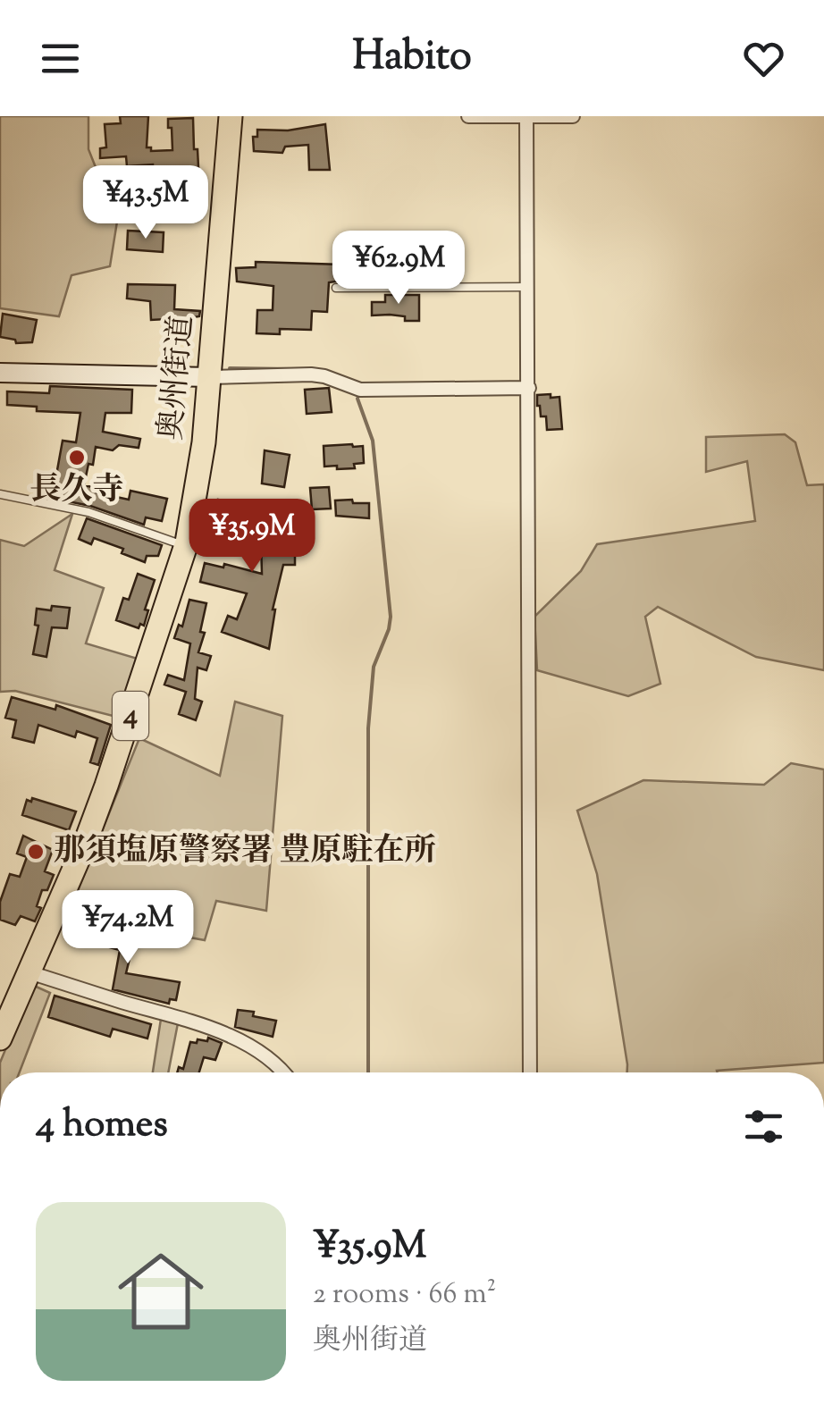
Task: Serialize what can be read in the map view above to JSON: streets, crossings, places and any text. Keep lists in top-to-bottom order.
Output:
{
  "streets": {
    "highway": ["奥州街道", "4"]
  },
  "places": ["長久寺", "那須塩原警察署 豊原駐在所"],
  "page": {
    "header": "Habito",
    "price": [
      "¥43.5M",
      "¥62.9M",
      "¥35.9M",
      "¥74.2M"
    ],
    "heading": "4 homes",
    "list": [
      {
        "name": "¥35.9M",
        "note": "2 rooms · 66 m² · 奥州街道"
      }
    ]
  }
}
